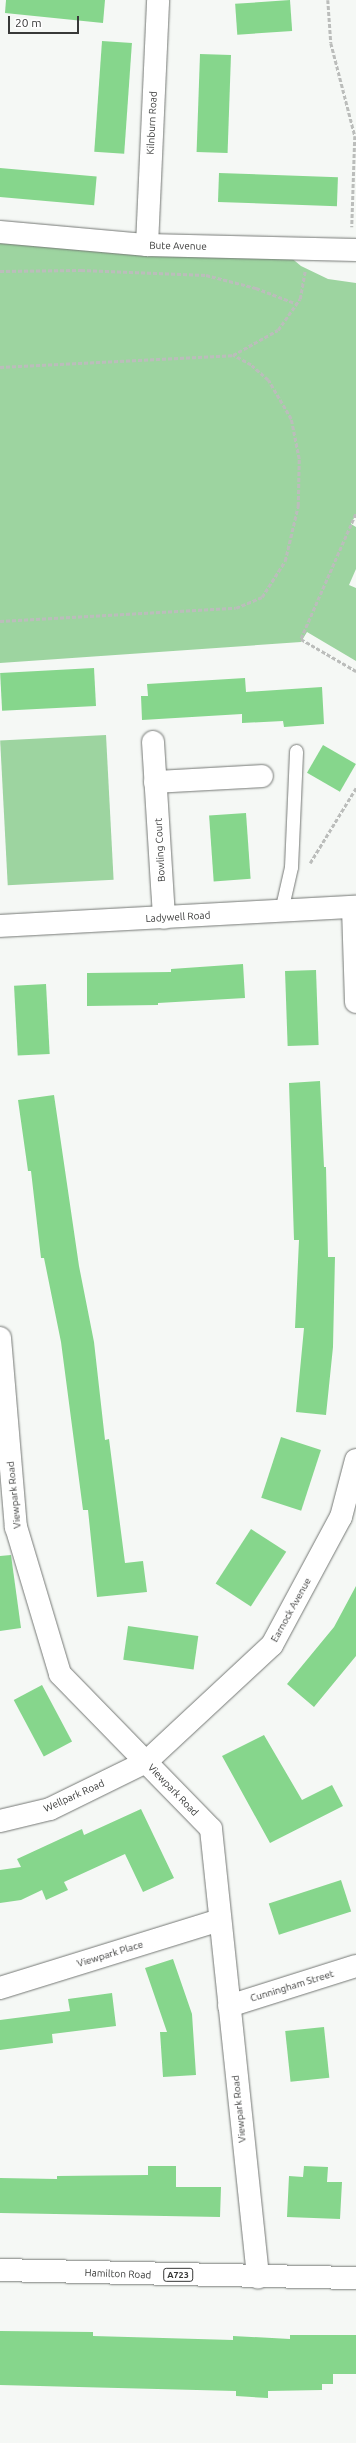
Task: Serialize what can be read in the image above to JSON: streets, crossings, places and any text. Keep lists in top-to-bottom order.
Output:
{
  "streets": {
    "street": [
      "Kilnburn Road",
      "Bute Avenue",
      "Bowling Court",
      "Ladywell Road",
      "Viewpark Road",
      "Earnock Avenue",
      "Wellpark Road",
      "Viewpark Place",
      "Cunningham Street",
      "Hamilton Road",
      "A723"
    ]
  },
  "crossings": [
    ["Kilnburn Road", "Bute Avenue"],
    ["Bowling Court", "Ladywell Road"],
    ["Viewpark Road", "Earnock Avenue"],
    ["Viewpark Road", "Wellpark Road"],
    ["Viewpark Road", "Viewpark Place"],
    ["Viewpark Road", "Cunningham Street"],
    ["Viewpark Road", "Hamilton Road"],
    ["Earnock Avenue", "Wellpark Road"]
  ],
  "scale_bar": "20 m"
}
